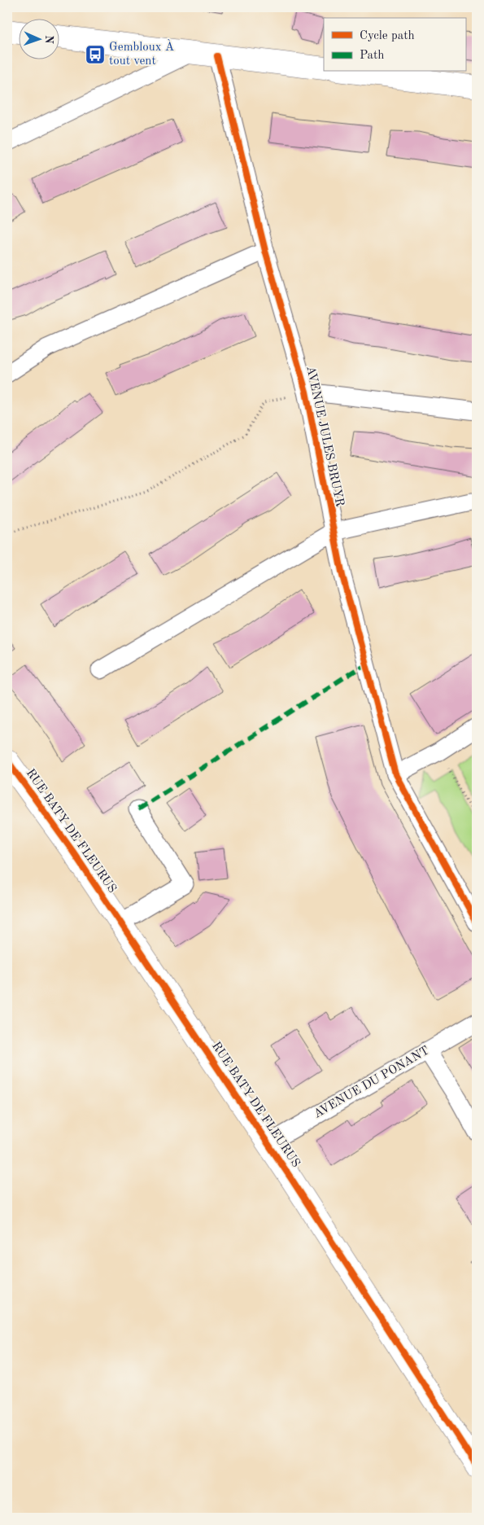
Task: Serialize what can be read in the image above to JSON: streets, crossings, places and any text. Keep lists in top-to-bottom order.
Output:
{
  "streets": {
    "street": ["AVENUE JULES BRUYR", "RUE BATY DE FLEURUS", "AVENUE DU PONANT"]
  },
  "crossings": [
    ["RUE BATY DE FLEURUS", "AVENUE DU PONANT"]
  ],
  "places": {
    "bus stop": ["Gembloux À tout vent"]
  },
  "legend": ["Cycle path", "Path"],
  "north": "right"
}
